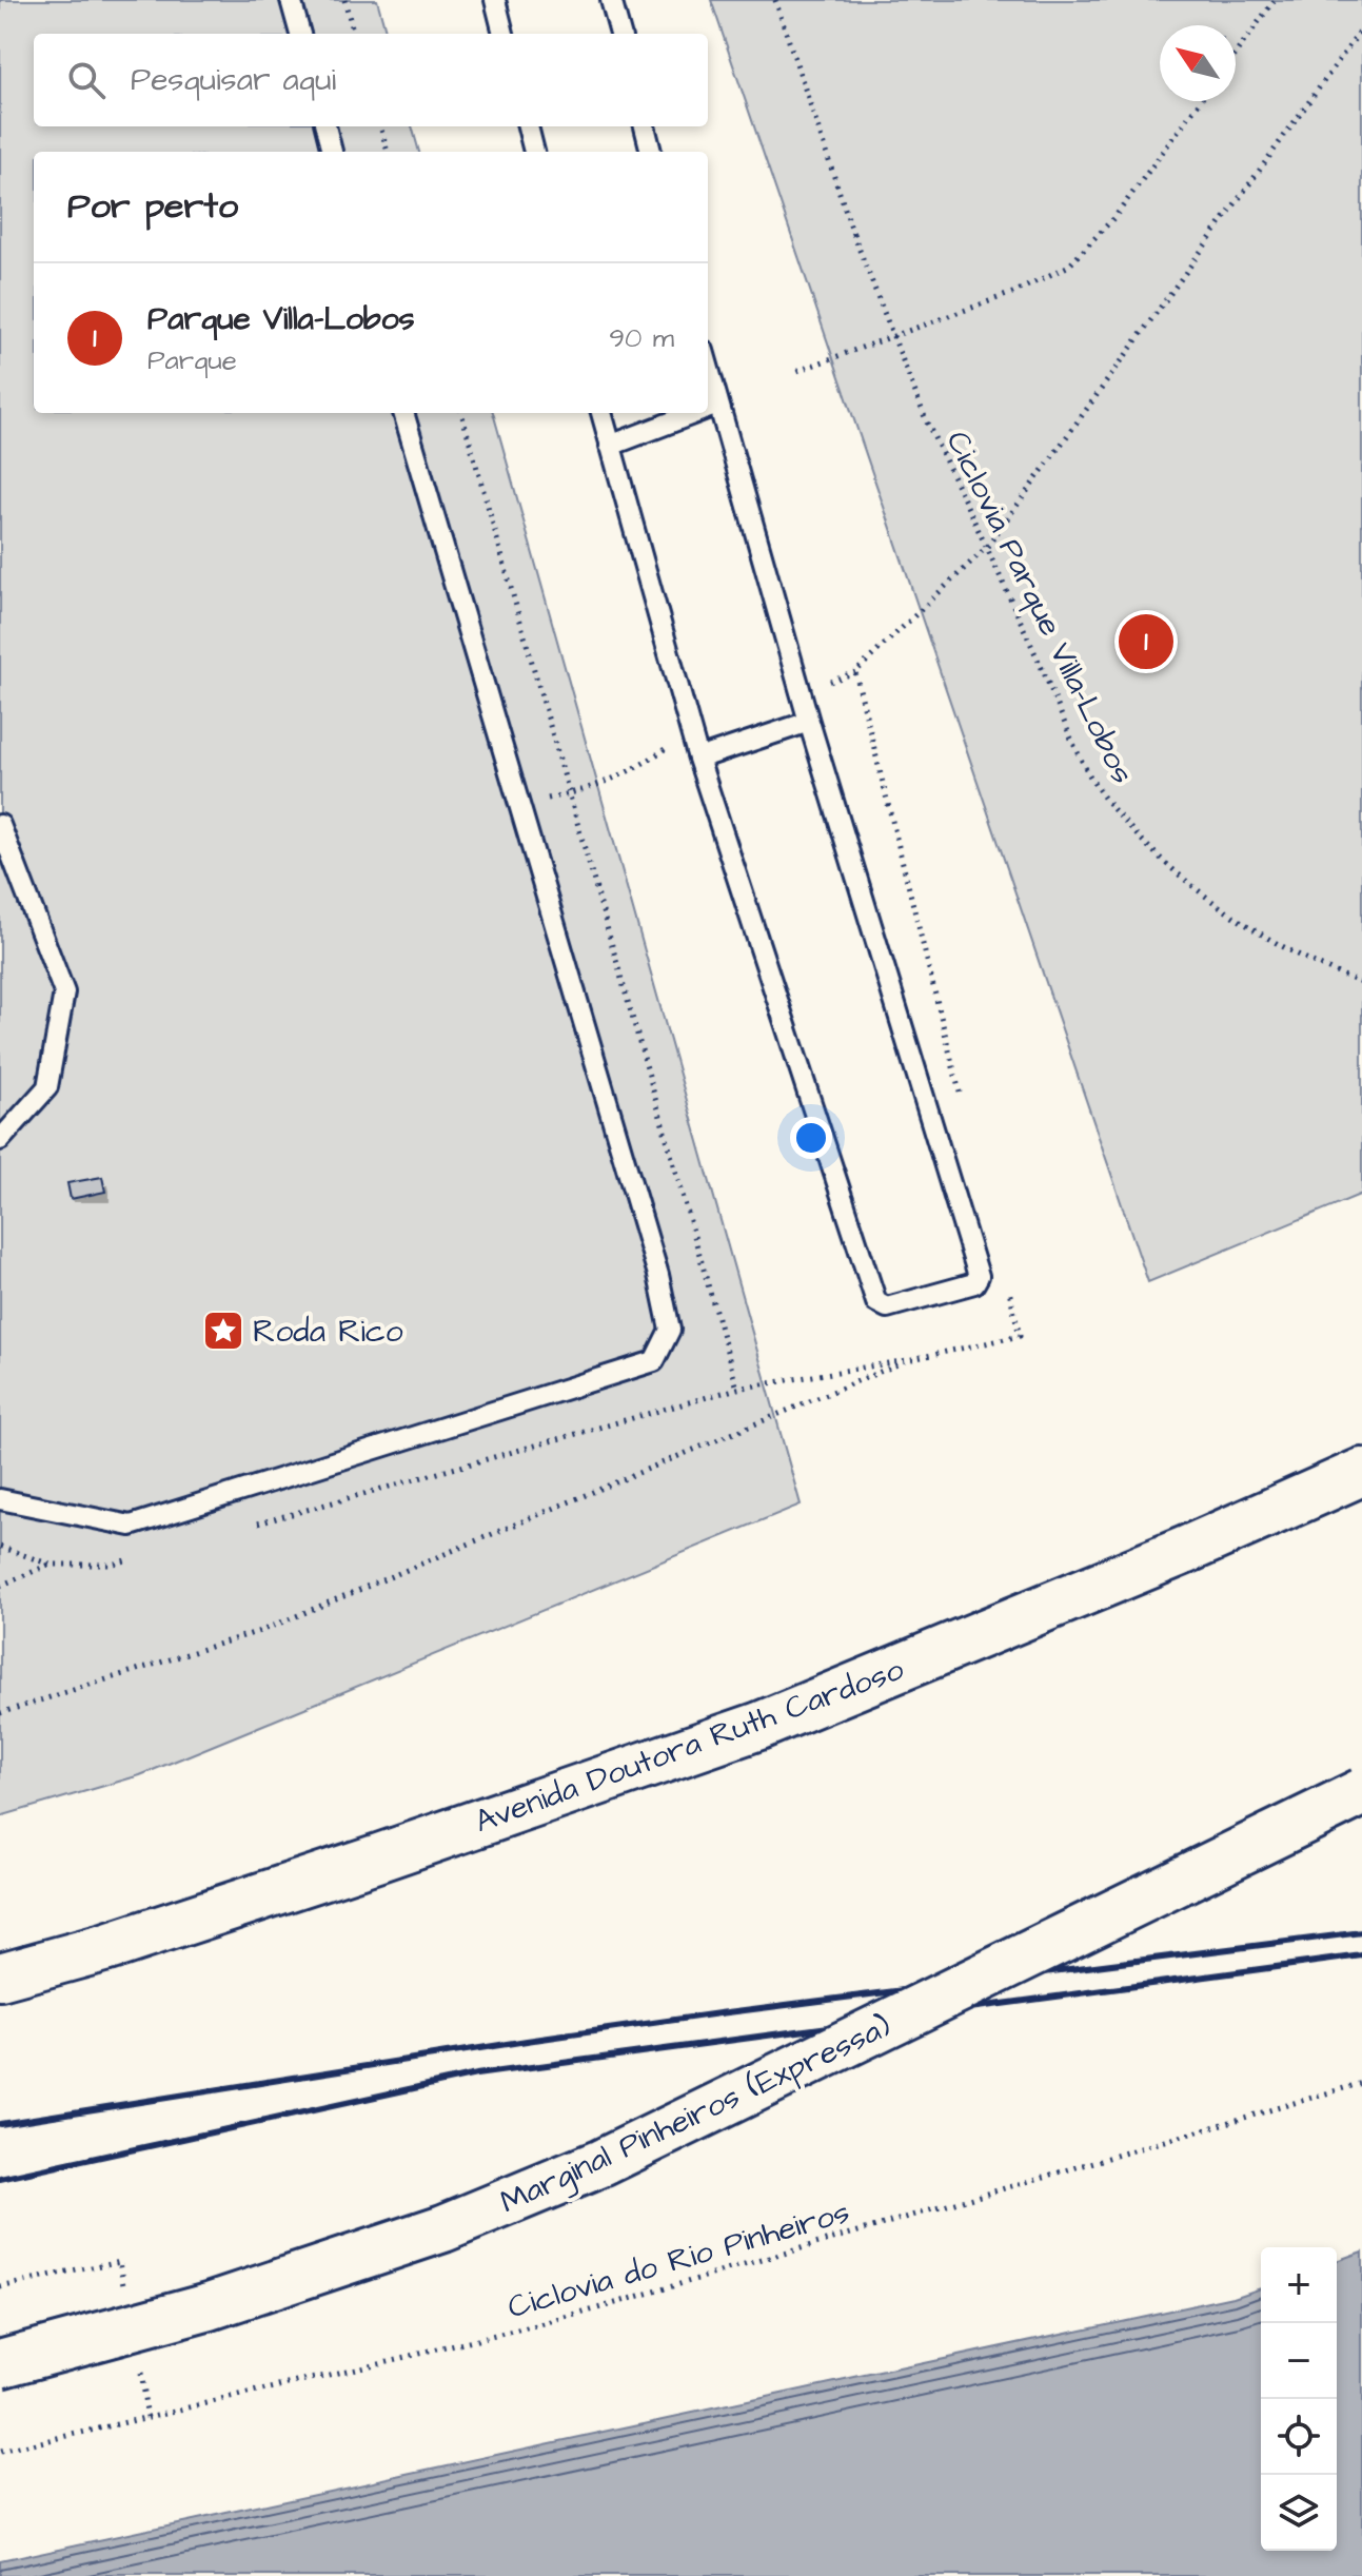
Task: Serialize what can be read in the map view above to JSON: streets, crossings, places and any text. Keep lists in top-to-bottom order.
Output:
{
  "streets": {
    "highway": ["Avenida Doutora Ruth Cardoso", "Marginal Pinheiros (Expressa)"],
    "path": ["Ciclovia Parque Villa-Lobos", "Ciclovia do Rio Pinheiros"]
  },
  "places": {
    "place": ["Roda Rico"]
  },
  "north": "top left",
  "page": {
    "search": "Pesquisar aqui",
    "heading": "Por perto",
    "list": [
      {
        "mark": "1",
        "name": "Parque Villa-Lobos",
        "note": "Parque",
        "value": "90 m"
      }
    ],
    "pins": "1",
    "map_buttons": ["+", "−"]
  }
}
